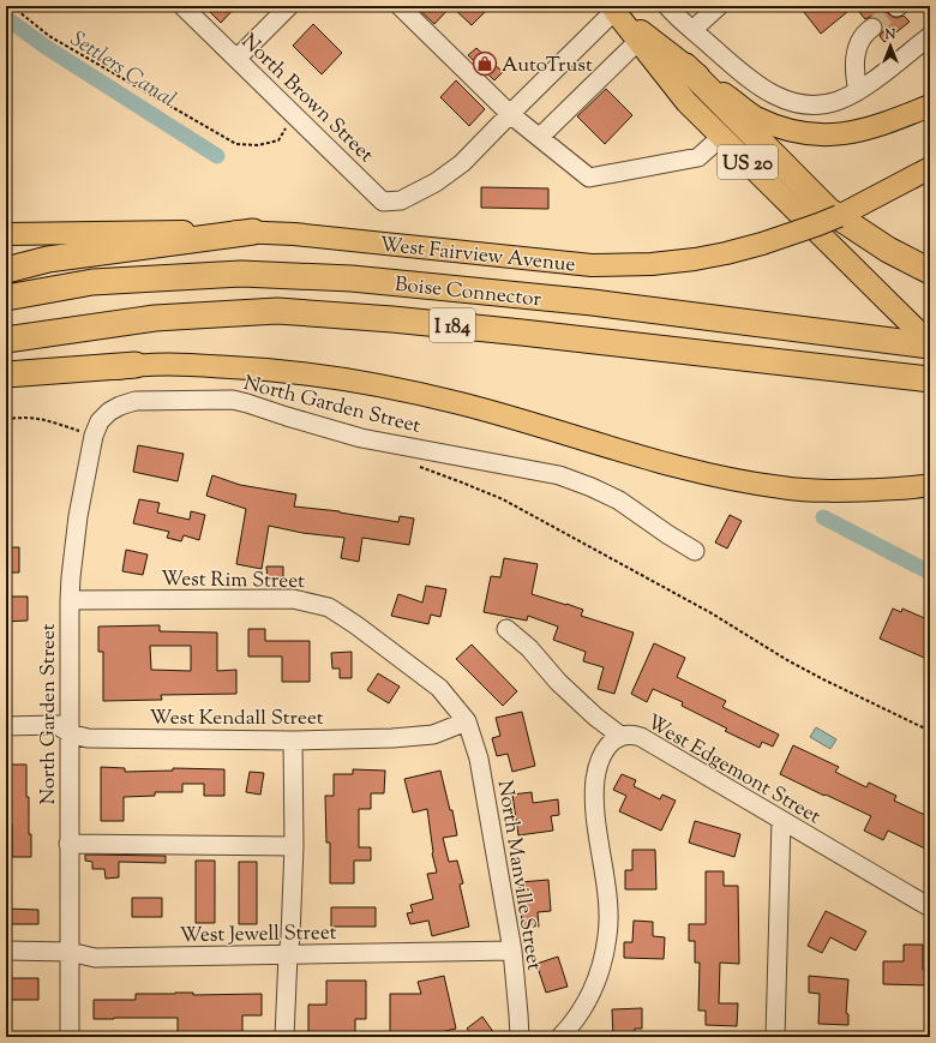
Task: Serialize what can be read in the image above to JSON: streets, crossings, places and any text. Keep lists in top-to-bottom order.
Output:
{
  "streets": {
    "highway": ["US 20", "Boise Connector", "I 184"],
    "main road": ["West Fairview Avenue"],
    "street": [
      "North Brown Street",
      "North Garden Street",
      "West Rim Street",
      "West Kendall Street",
      "West Edgemont Street",
      "North Manville Street",
      "West Jewell Street"
    ]
  },
  "crossings": [
    ["US 20", "Boise Connector"],
    ["North Garden Street", "West Rim Street"],
    ["North Garden Street", "West Kendall Street"],
    ["North Garden Street", "West Jewell Street"],
    ["West Rim Street", "West Kendall Street"],
    ["West Rim Street", "North Manville Street"],
    ["West Kendall Street", "North Manville Street"],
    ["North Manville Street", "West Jewell Street"]
  ],
  "water": ["Settlers Canal"],
  "places": {
    "shop": ["AutoTrust"]
  },
  "north": "top"
}
